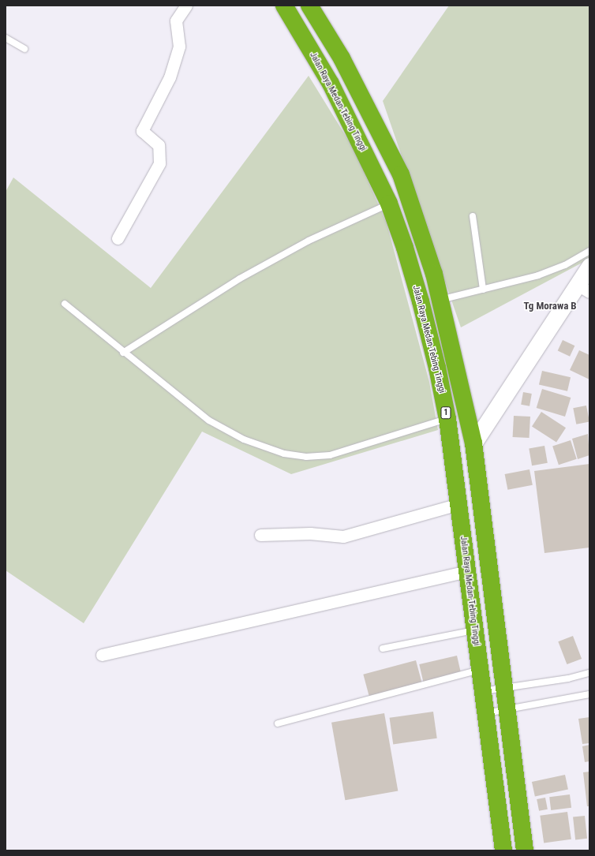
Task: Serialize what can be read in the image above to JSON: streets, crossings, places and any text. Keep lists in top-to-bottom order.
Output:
{
  "streets": {
    "highway": ["Jalan Raya Medan-Tebing Tinggi", "1"]
  },
  "districts": ["Tg Morawa B"]
}
